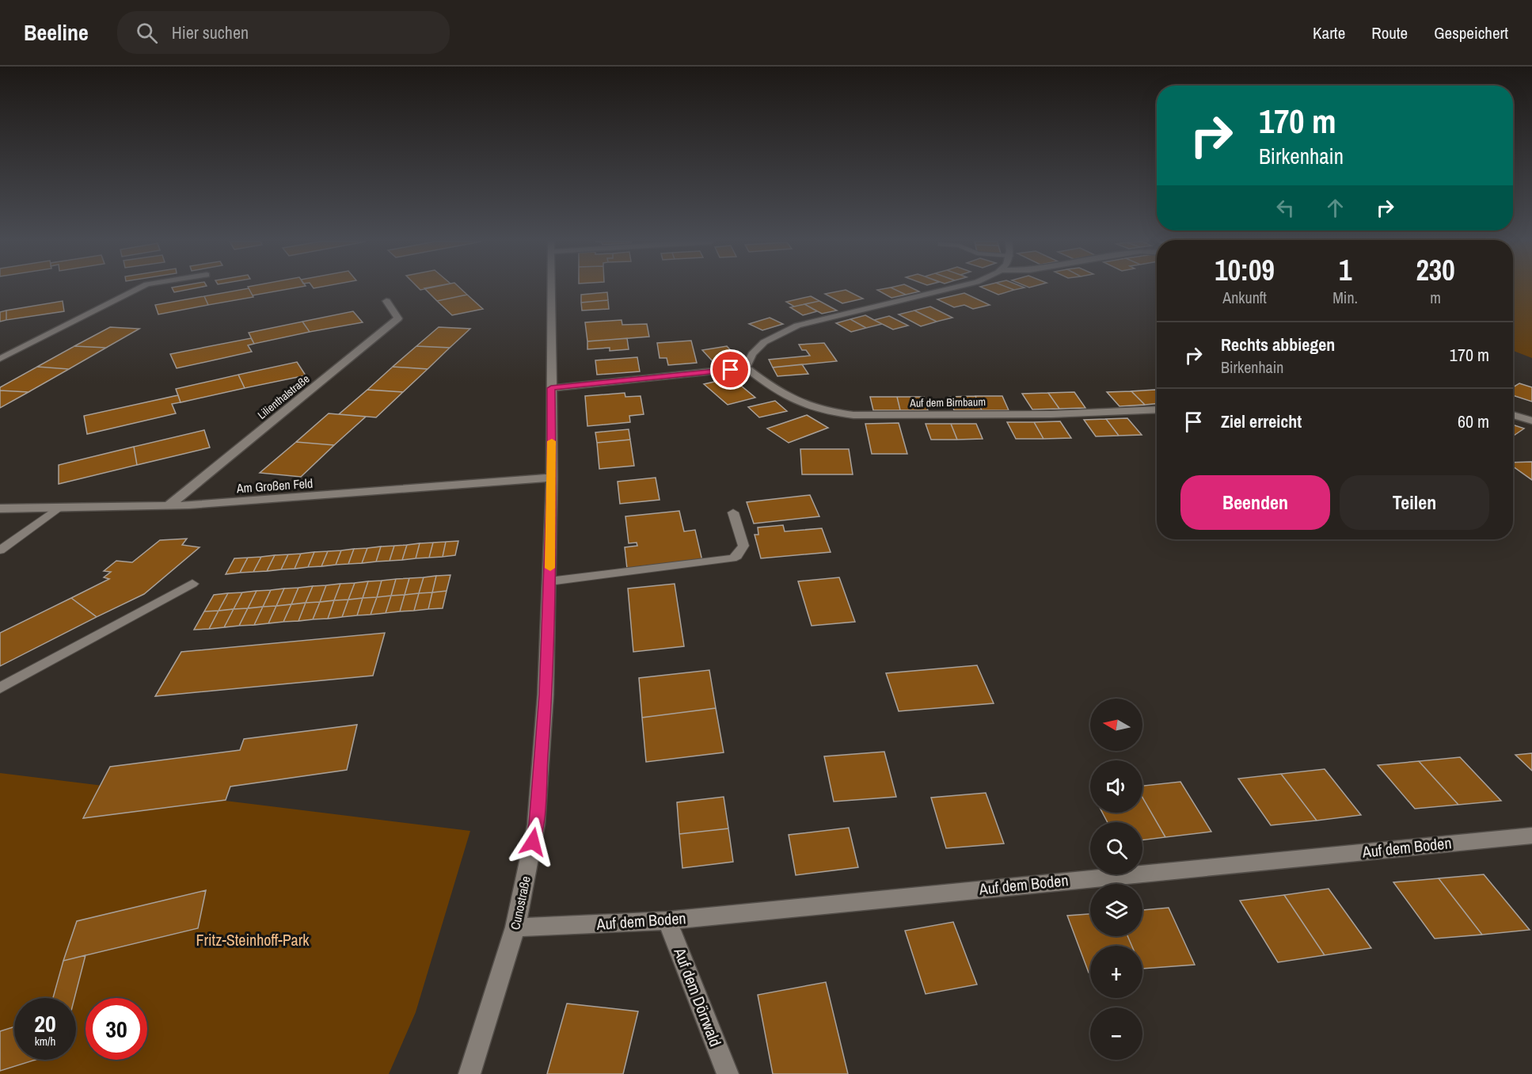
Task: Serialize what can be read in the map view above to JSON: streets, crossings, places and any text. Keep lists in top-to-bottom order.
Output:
{
  "streets": {
    "street": [
      "Lilienthalstraße",
      "Auf dem Birnbaum",
      "Am Großen Feld",
      "Auf dem Boden",
      "Cunostraße",
      "Auf dem Dörrwald"
    ]
  },
  "crossings": [
    ["Lilienthalstraße", "Am Großen Feld"],
    ["Am Großen Feld", "Cunostraße"],
    ["Auf dem Boden", "Cunostraße"],
    ["Auf dem Boden", "Auf dem Dörrwald"]
  ],
  "parks": ["Fritz-Steinhoff-Park"],
  "north": "left",
  "page": {
    "header": "Beeline",
    "search": "Hier suchen",
    "nav": ["Karte", "Route", "Gespeichert"],
    "turn": ["170 m", "Birkenhain"],
    "eta": [
      "10:09",
      "Ankunft",
      "1",
      "Min.",
      "230",
      "m"
    ],
    "list": [
      {
        "name": "Rechts abbiegen",
        "note": "Birkenhain",
        "value": "170 m"
      },
      {
        "name": "Ziel erreicht",
        "value": "60 m"
      }
    ],
    "buttons": ["Beenden", "Teilen"],
    "map_buttons": ["+", "−"],
    "speed": "20 km/h",
    "limit": "30"
  }
}
